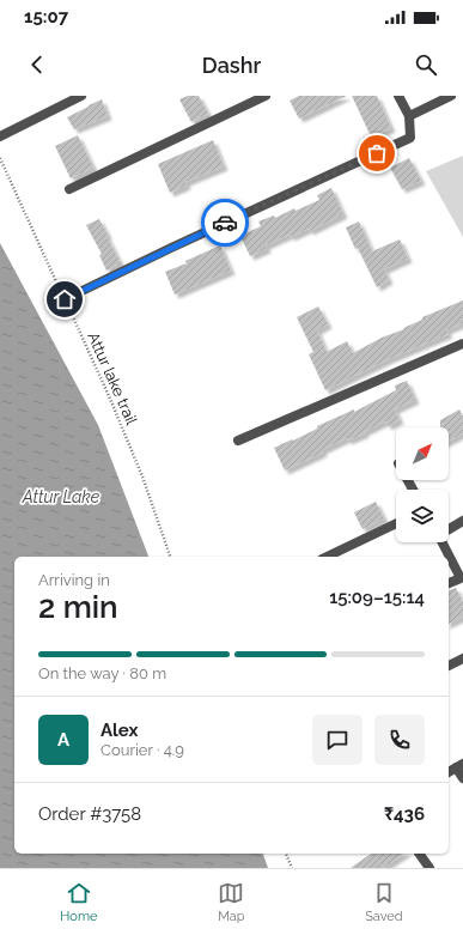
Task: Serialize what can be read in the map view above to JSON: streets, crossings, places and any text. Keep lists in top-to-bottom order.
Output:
{
  "streets": {
    "path": ["Attur lake trail"]
  },
  "water": ["Attur Lake"],
  "north": "top right",
  "page": {
    "status": "15:07",
    "header": "Dashr",
    "heading": ["2 min", "Arriving in", "15:09–15:14"],
    "panel": [
      "Alex",
      "Courier · 4.9",
      "Order #3758",
      "₹436"
    ],
    "bar": "On the way · 80 m",
    "round": "A",
    "tabs": ["Home", "Map", "Saved"]
  }
}
